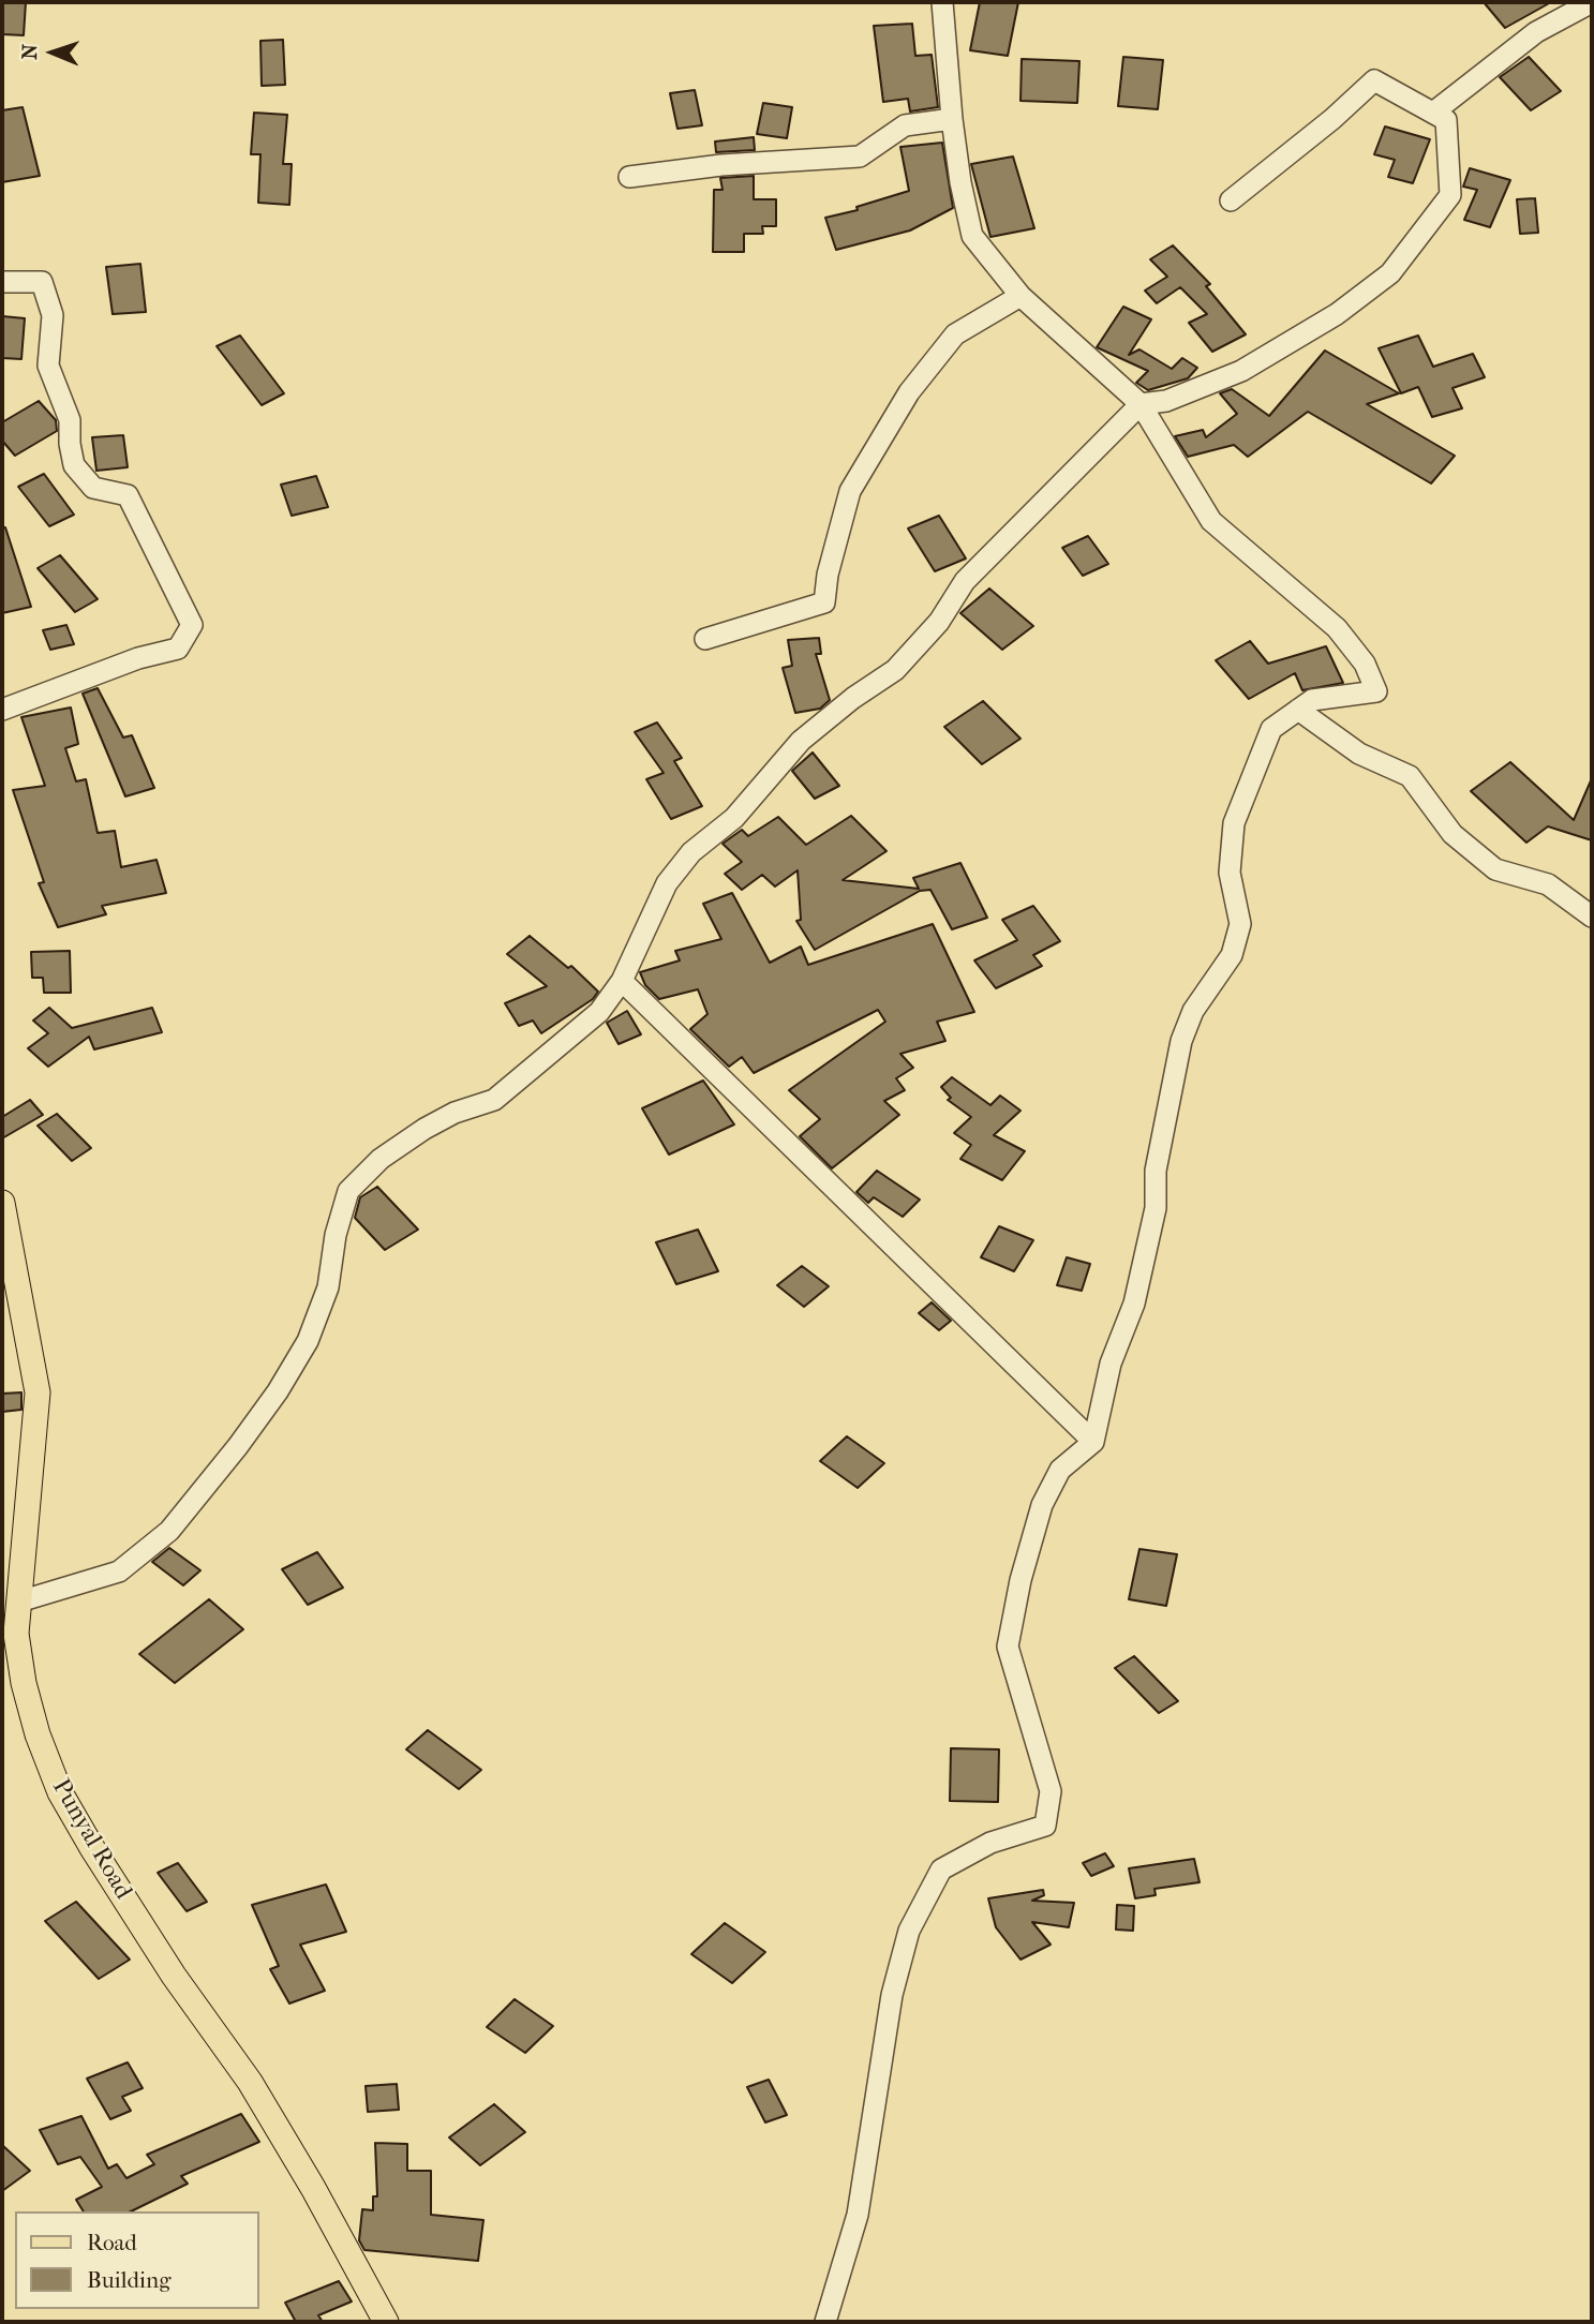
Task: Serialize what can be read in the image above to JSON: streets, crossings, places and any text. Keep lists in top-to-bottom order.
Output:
{
  "streets": {
    "main road": ["Punyal Road"]
  },
  "legend": ["Road", "Building"],
  "north": "left"
}
